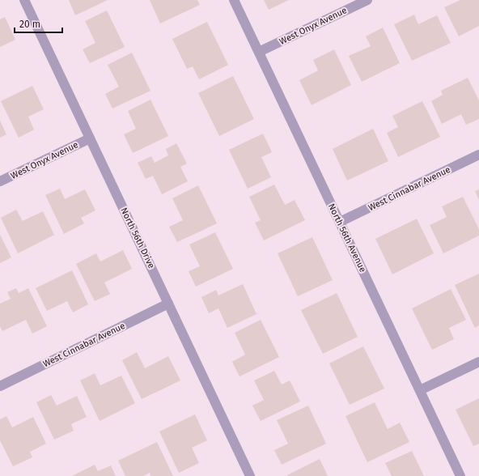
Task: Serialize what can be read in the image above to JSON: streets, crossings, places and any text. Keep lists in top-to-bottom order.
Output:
{
  "streets": {
    "street": [
      "West Onyx Avenue",
      "West Cinnabar Avenue",
      "North 56th Drive",
      "North 56th Avenue"
    ]
  },
  "crossings": [
    ["West Onyx Avenue", "North 56th Drive"],
    ["West Onyx Avenue", "North 56th Avenue"],
    ["West Cinnabar Avenue", "North 56th Drive"],
    ["West Cinnabar Avenue", "North 56th Avenue"]
  ],
  "scale_bar": "20 m"
}
